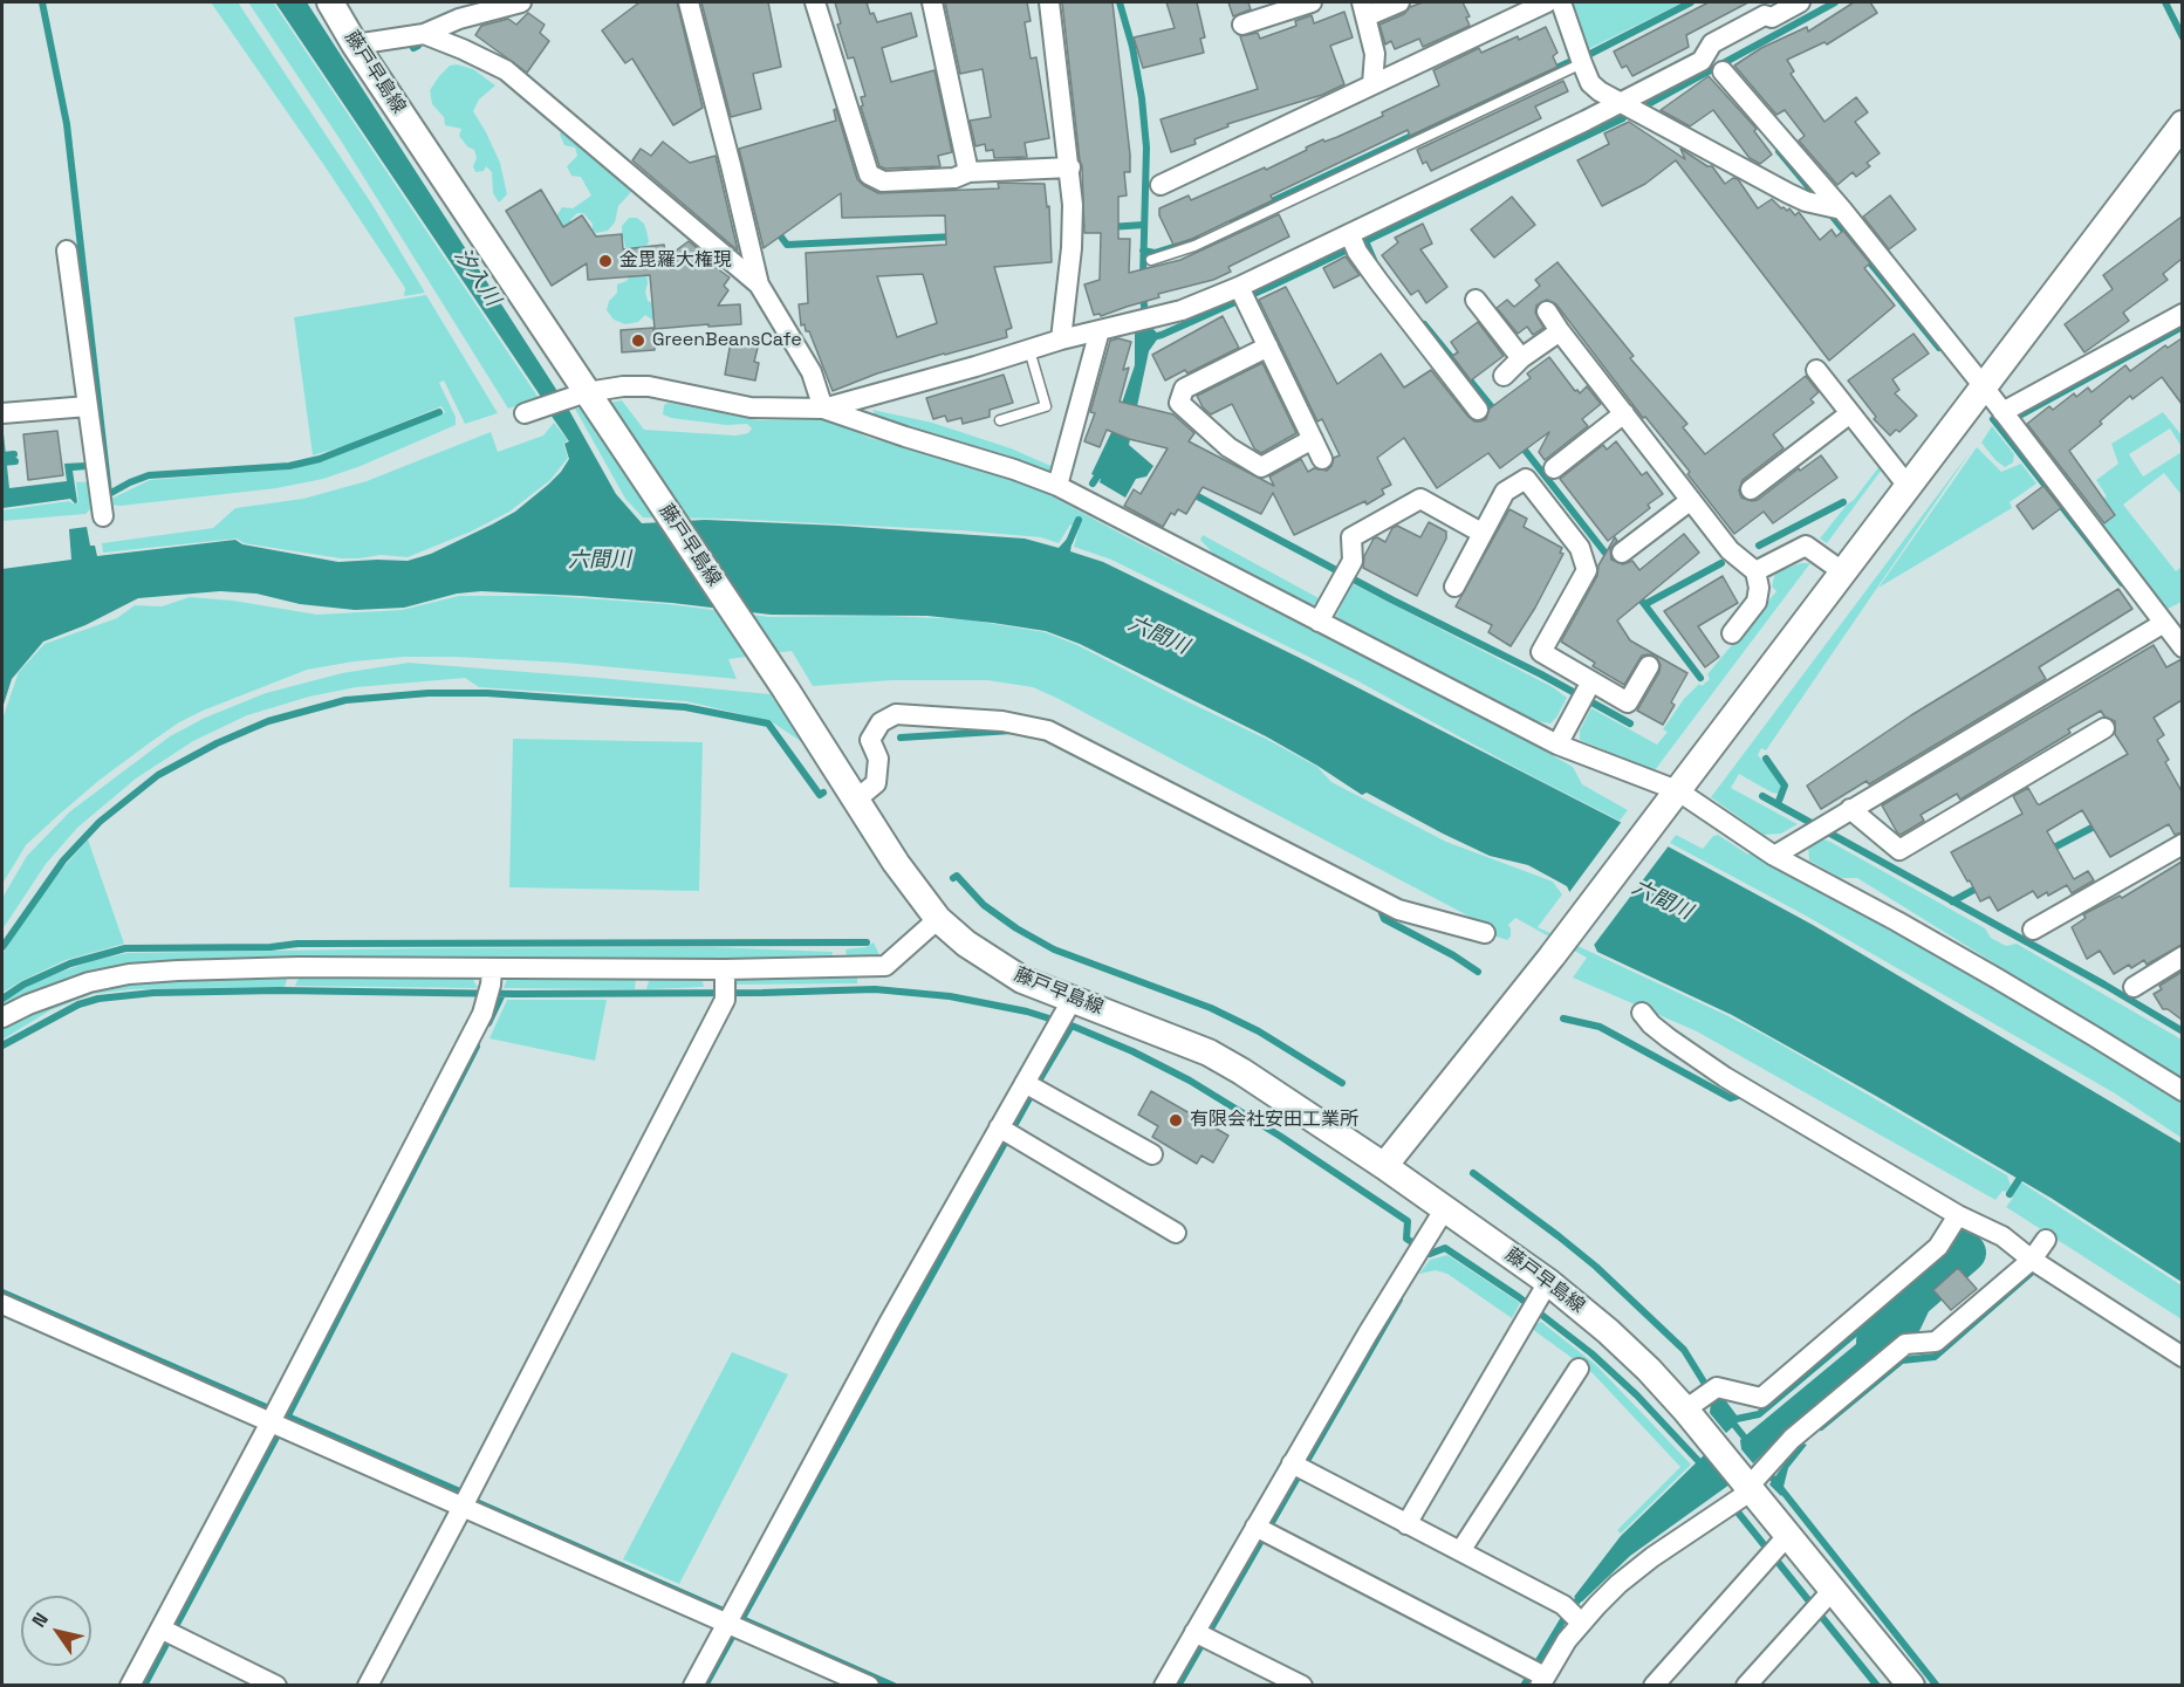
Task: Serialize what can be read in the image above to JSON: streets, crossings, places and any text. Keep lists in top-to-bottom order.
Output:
{
  "streets": {
    "main road": ["藤戸早島線"]
  },
  "water": ["汐入川", "六間川"],
  "places": ["金毘羅大権現", "GreenBeansCafe", "有限会社安田工業所"],
  "north": "top left"
}
